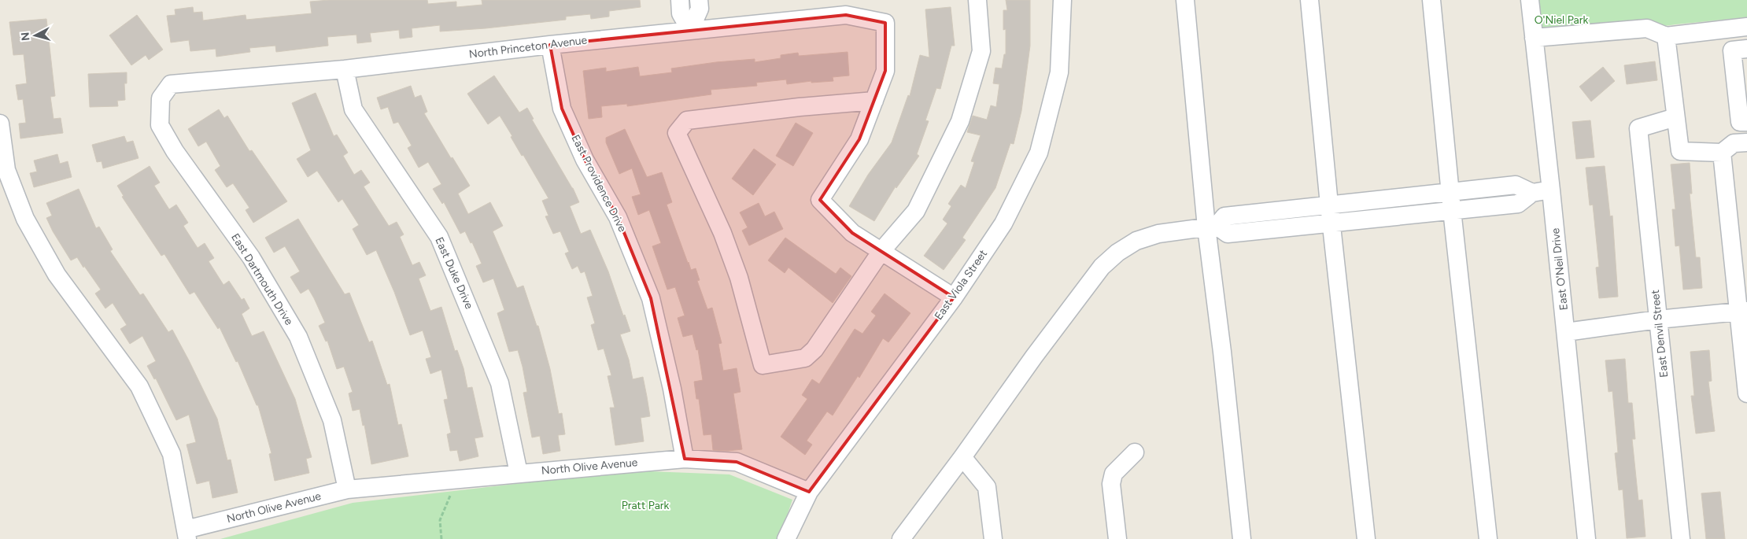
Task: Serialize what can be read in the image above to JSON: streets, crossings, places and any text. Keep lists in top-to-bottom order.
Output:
{
  "streets": {
    "street": [
      "North Princeton Avenue",
      "East Providence Drive",
      "East O'Neil Drive",
      "East Duke Drive",
      "East Dartmouth Drive",
      "East Viola Street",
      "East Denvil Street",
      "North Olive Avenue"
    ]
  },
  "crossings": [
    ["North Princeton Avenue", "East Providence Drive"],
    ["North Princeton Avenue", "East Duke Drive"],
    ["North Princeton Avenue", "East Dartmouth Drive"],
    ["East Providence Drive", "North Olive Avenue"],
    ["East Duke Drive", "North Olive Avenue"],
    ["East Dartmouth Drive", "North Olive Avenue"],
    ["East Viola Street", "North Olive Avenue"]
  ],
  "parks": ["O'Niel Park", "Pratt Park"],
  "north": "left"
}
